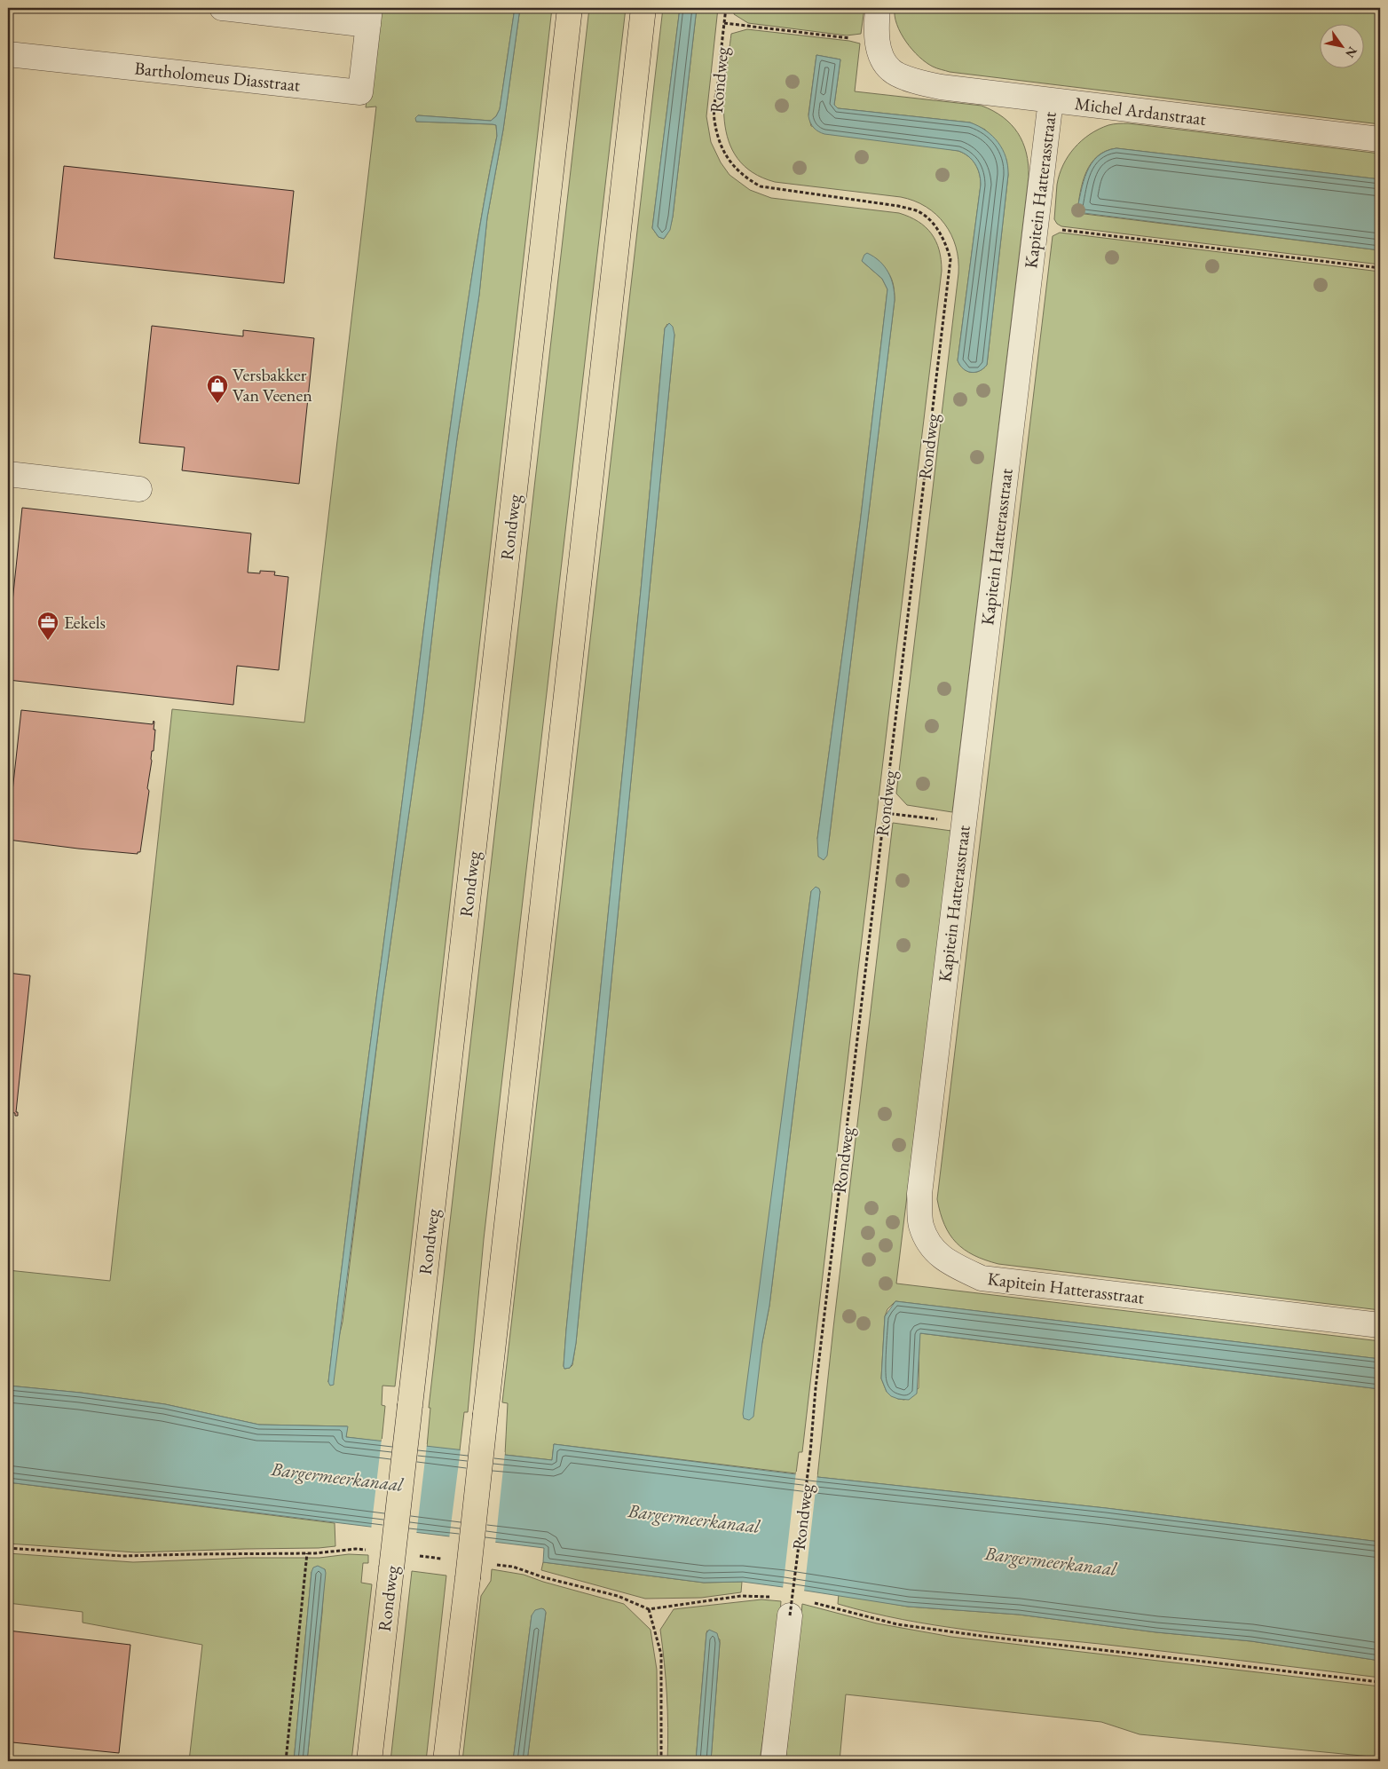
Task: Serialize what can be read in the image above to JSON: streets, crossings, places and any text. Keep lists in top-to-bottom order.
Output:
{
  "streets": {
    "main road": ["Rondweg"],
    "street": ["Bartholomeus Diasstraat", "Michel Ardanstraat", "Kapitein Hatterasstraat"]
  },
  "crossings": [
    ["Michel Ardanstraat", "Kapitein Hatterasstraat"]
  ],
  "water": ["Bargermeerkanaal"],
  "places": {
    "shop": ["Versbakker Van Veenen"],
    "office": ["Eekels"]
  },
  "north": "bottom right"
}
